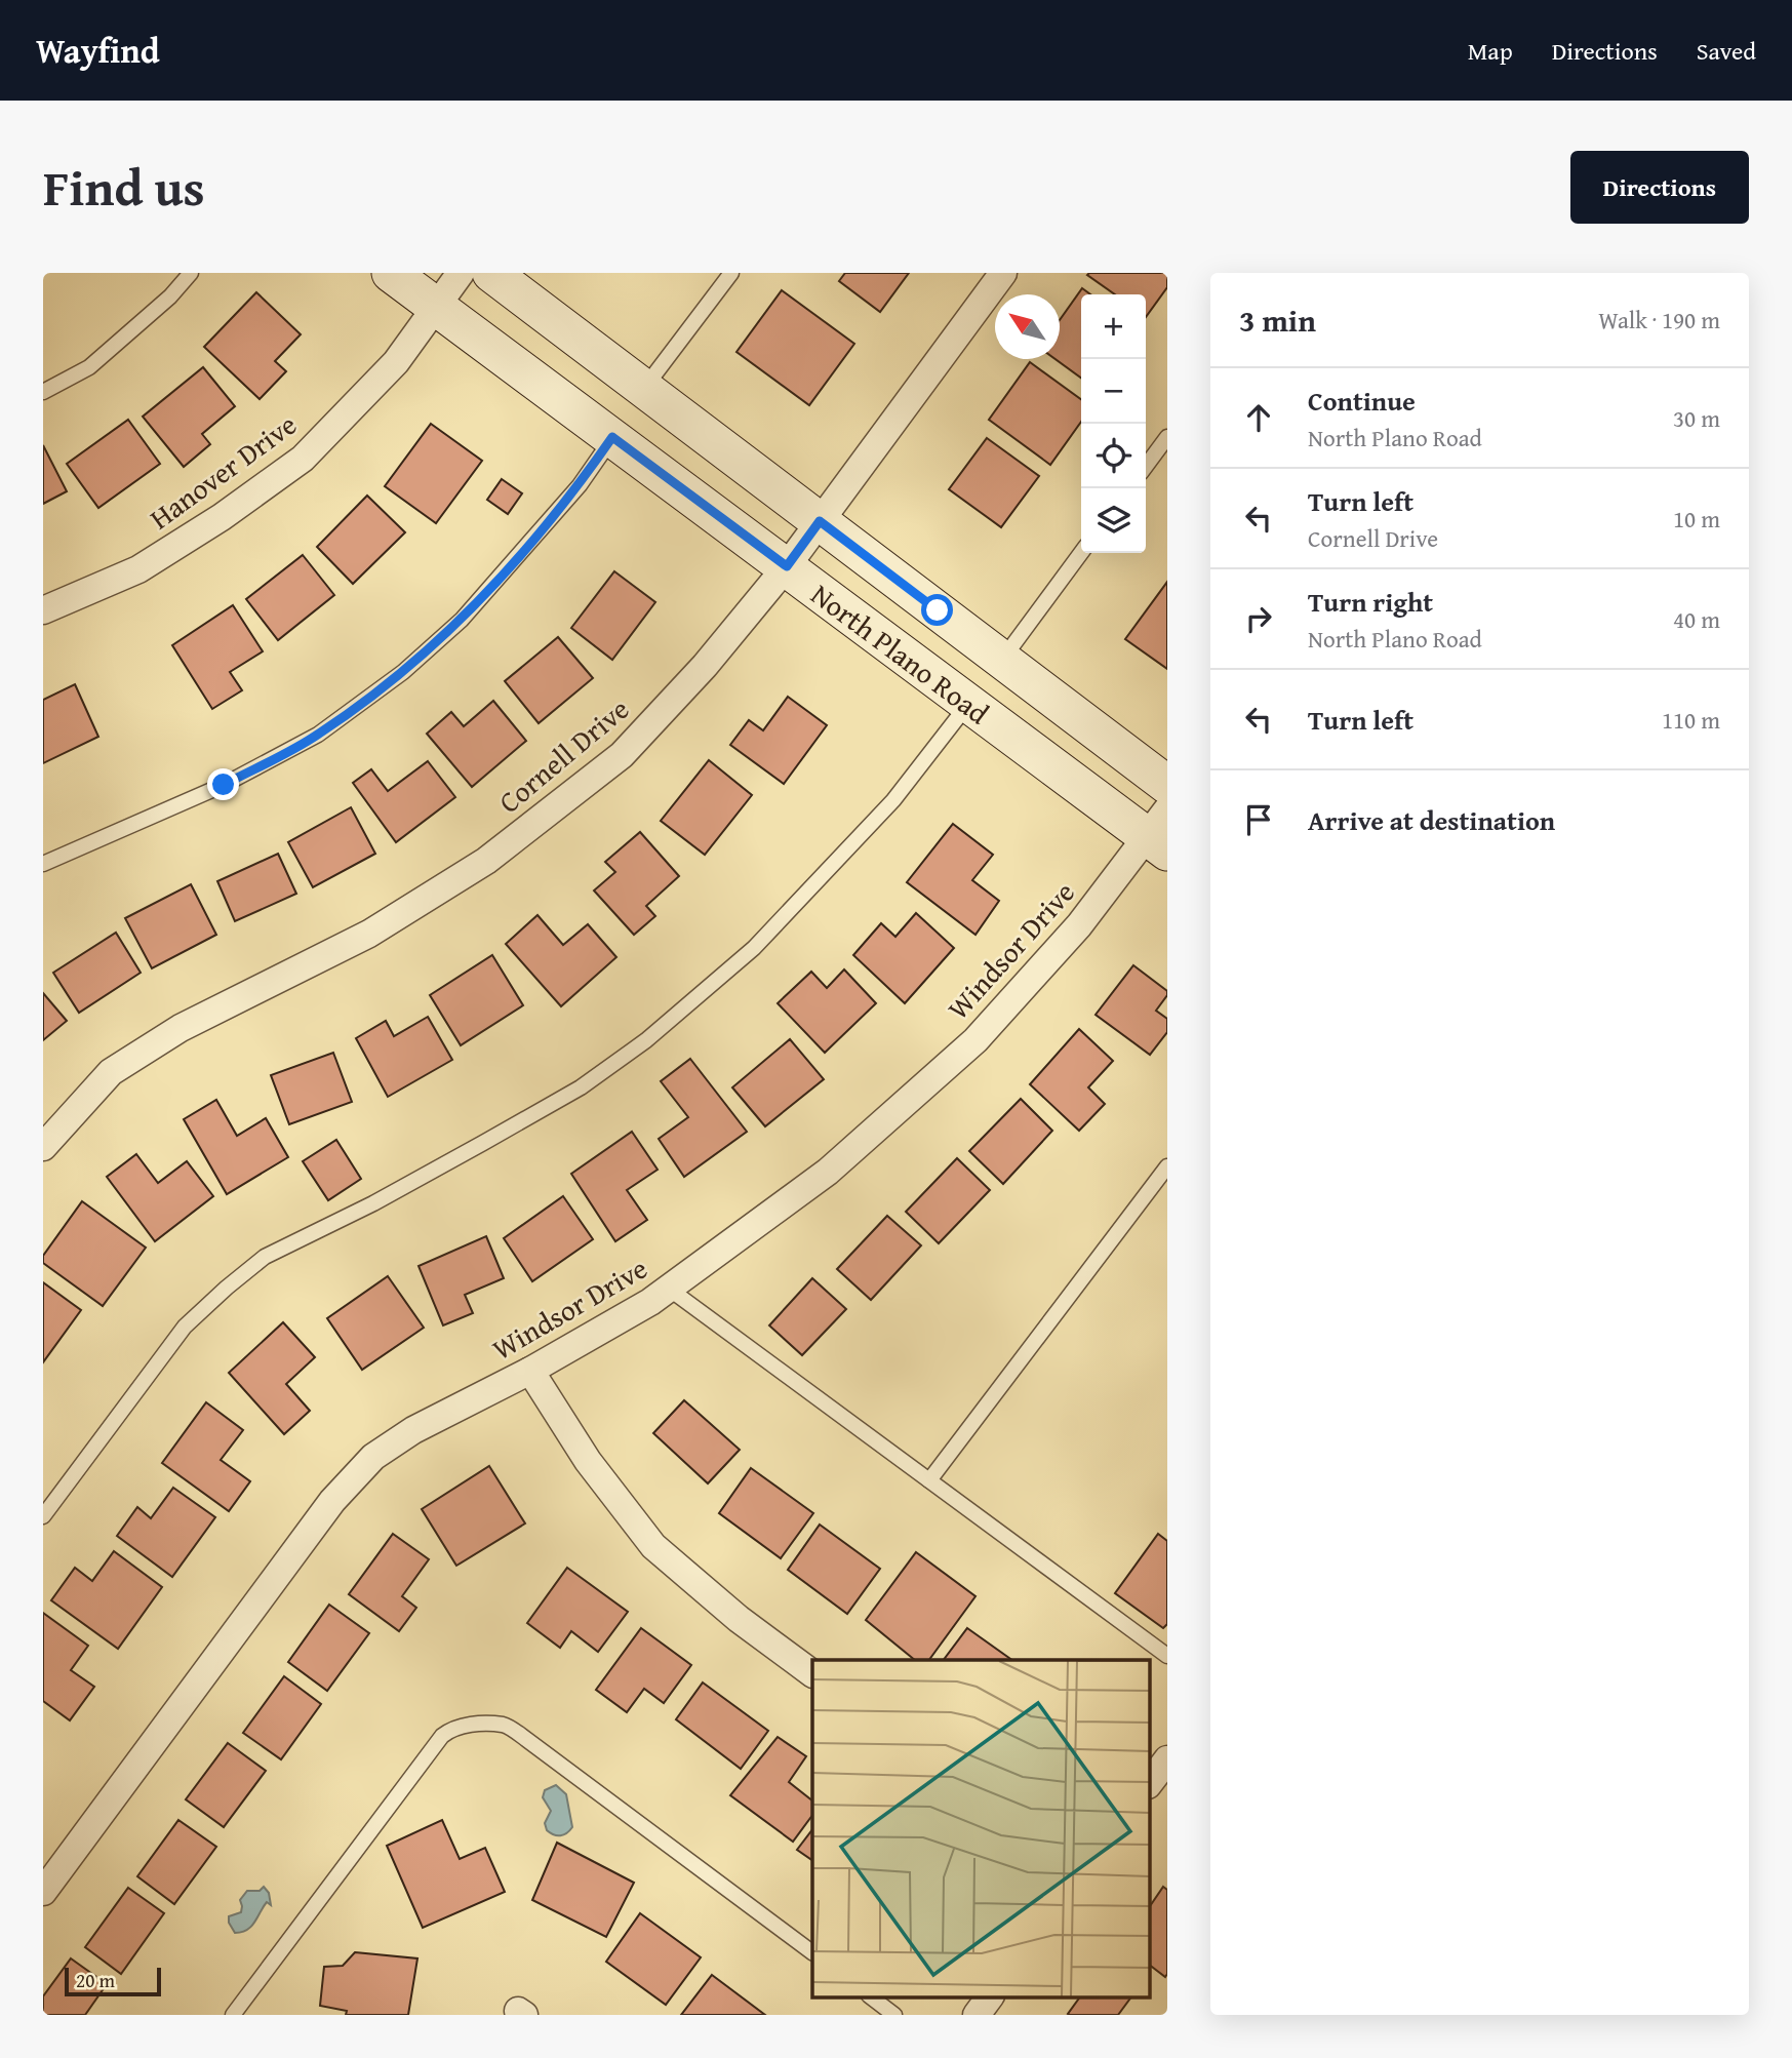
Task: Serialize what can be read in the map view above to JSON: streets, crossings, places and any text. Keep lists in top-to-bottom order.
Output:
{
  "streets": {
    "main road": ["North Plano Road"],
    "street": ["Hanover Drive", "Cornell Drive", "Windsor Drive"]
  },
  "crossings": [
    ["Hanover Drive", "North Plano Road"],
    ["North Plano Road", "Cornell Drive"],
    ["North Plano Road", "Windsor Drive"]
  ],
  "scale_bar": "20 m",
  "north": "top left",
  "page": {
    "header": "Wayfind",
    "nav": ["Map", "Directions", "Saved"],
    "title": "Find us",
    "buttons": "Directions",
    "heading": ["3 min", "Walk · 190 m"],
    "map_buttons": ["+", "−"],
    "list": [
      ["Continue", "North Plano Road", "30 m"],
      ["Turn left", "Cornell Drive", "10 m"],
      ["Turn right", "North Plano Road", "40 m"],
      ["Turn left", "110 m"],
      "Arrive at destination"
    ],
    "scale": "20 m"
  }
}
